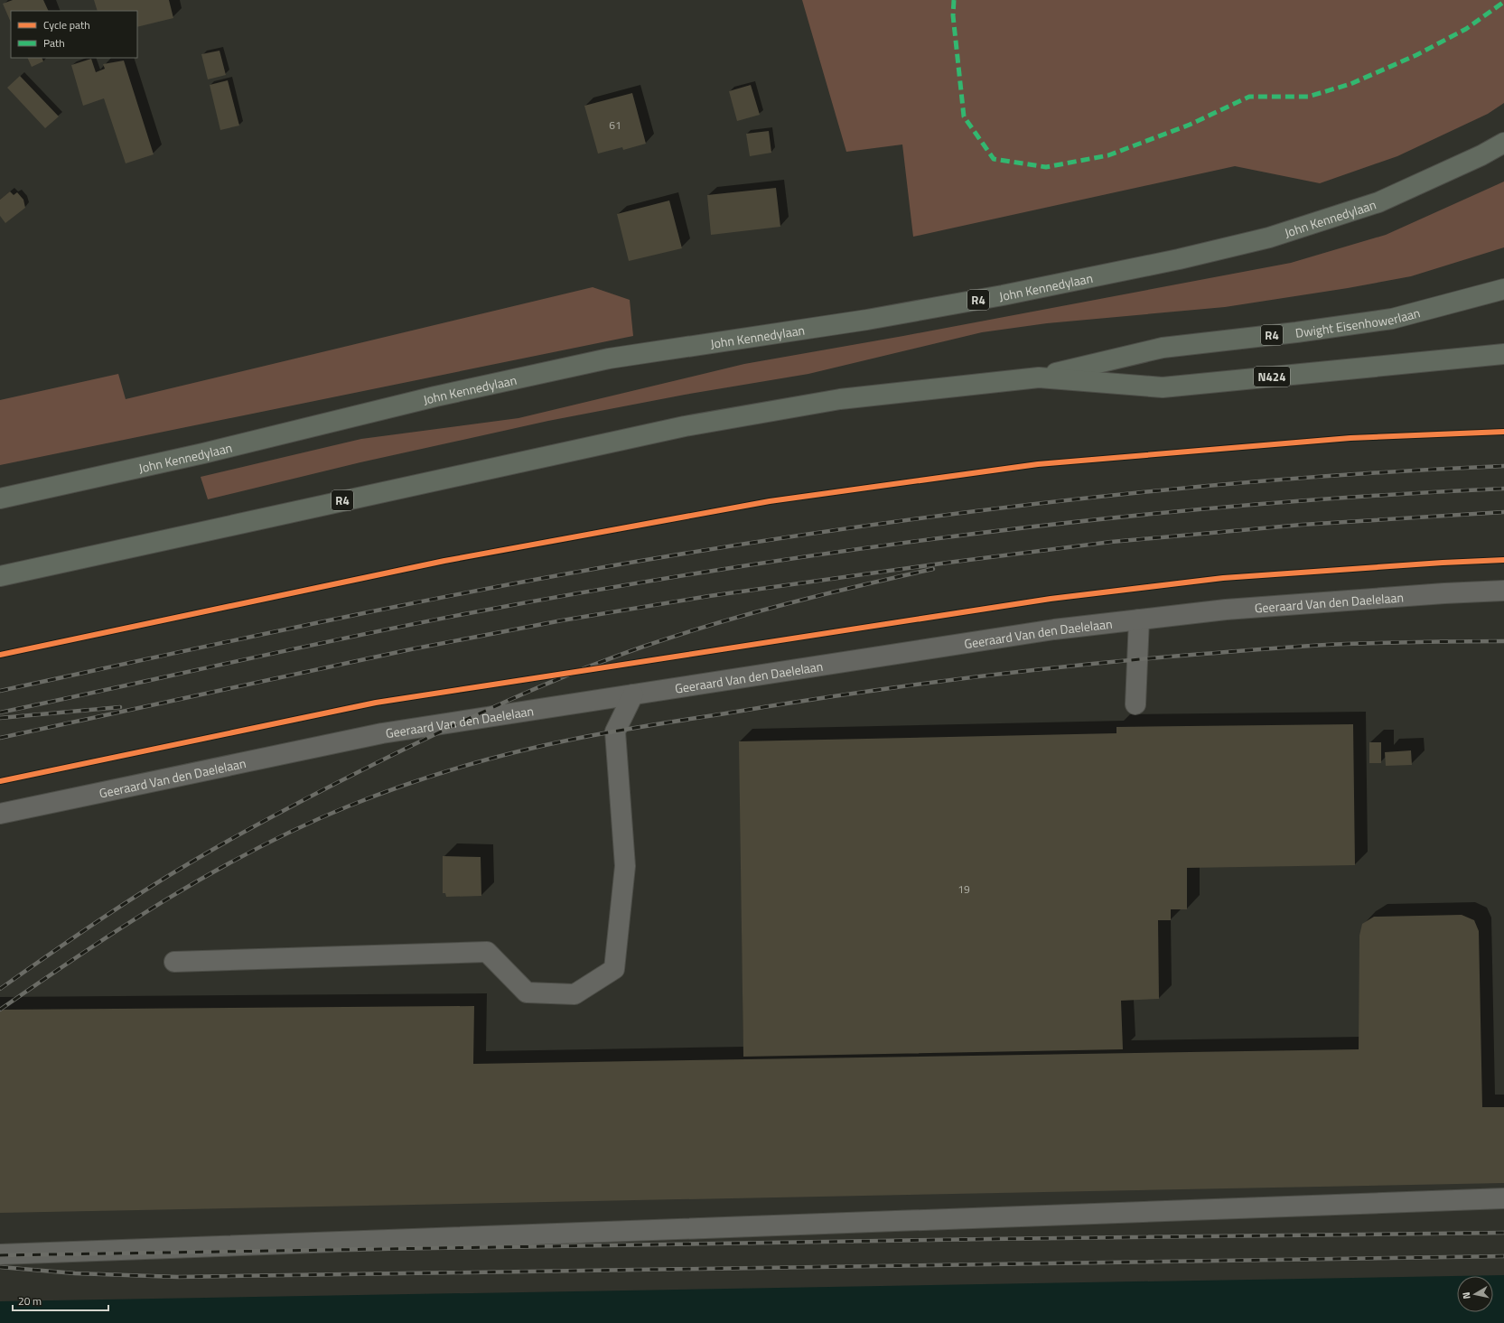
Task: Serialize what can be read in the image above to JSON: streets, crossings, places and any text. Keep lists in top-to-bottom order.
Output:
{
  "streets": {
    "highway": [
      "John Kennedylaan",
      "R4",
      "Dwight Eisenhowerlaan",
      "N424"
    ],
    "street": ["Geeraard Van den Daelelaan"]
  },
  "crossings": [
    ["R4", "Dwight Eisenhowerlaan"],
    ["R4", "N424"],
    ["Dwight Eisenhowerlaan", "N424"]
  ],
  "house_numbers": ["61", "19"],
  "legend": ["Cycle path", "Path"],
  "scale_bar": "20 m",
  "north": "left"
}
